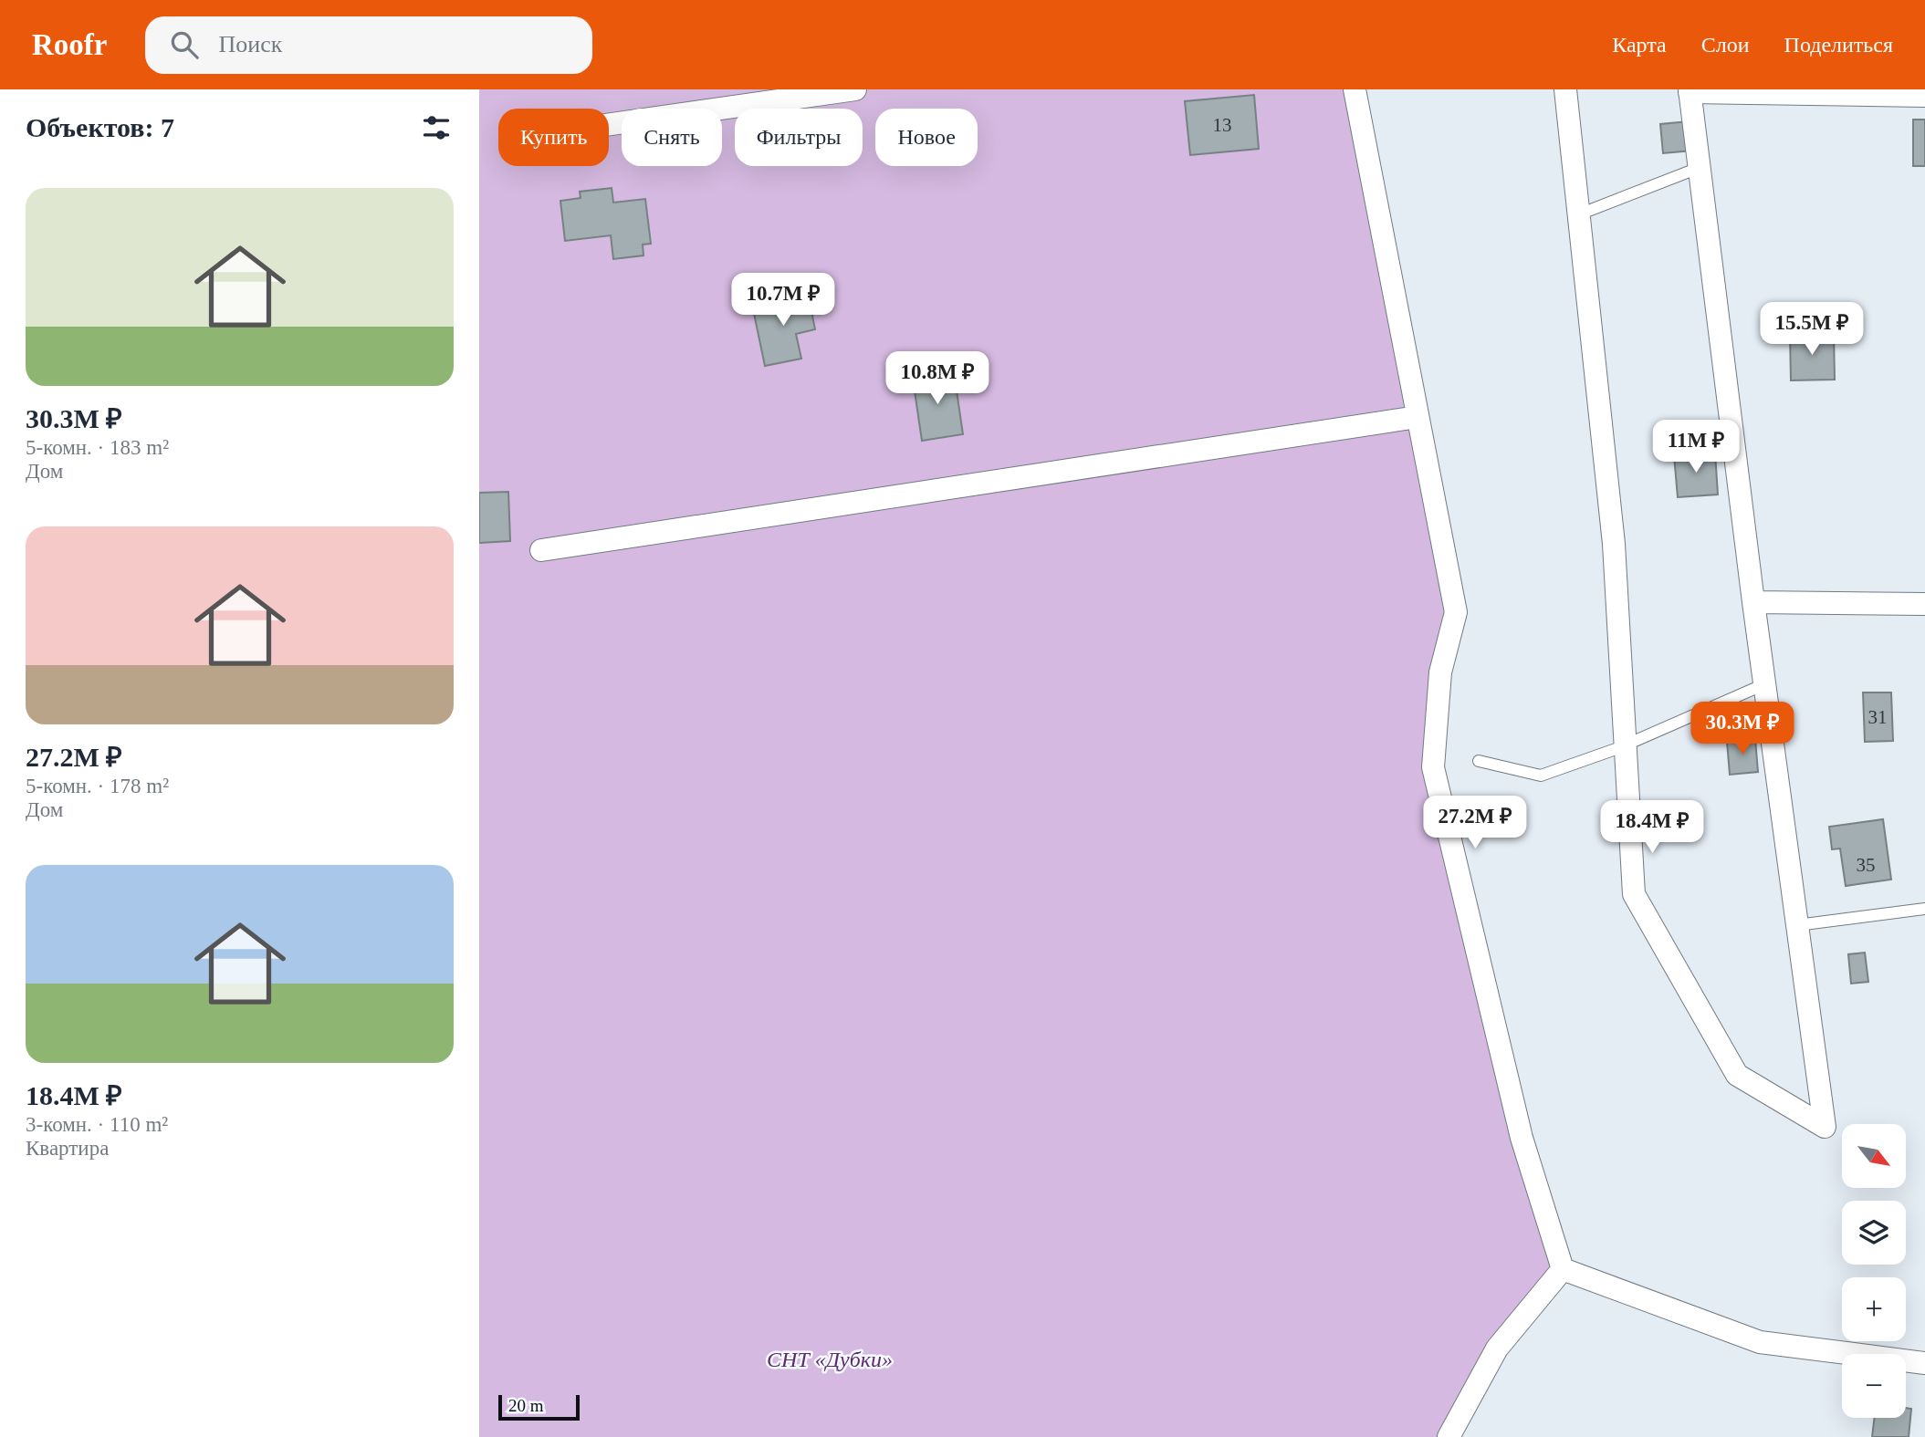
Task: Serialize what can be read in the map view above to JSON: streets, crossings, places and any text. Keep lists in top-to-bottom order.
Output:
{
  "parks": ["СНТ «Дубки»"],
  "house_numbers": ["13", "31", "35"],
  "scale_bar": "20 m",
  "north": "bottom right",
  "page": {
    "header": "Roofr",
    "search": "Поиск",
    "nav": ["Карта", "Слои", "Поделиться"],
    "heading": "Объектов: 7",
    "chip": [
      "Купить",
      "Снять",
      "Фильтры",
      "Новое"
    ],
    "list": [
      {
        "name": "30.3M ₽",
        "note": "5-комн. · 183 m² · Дом"
      },
      {
        "name": "27.2M ₽",
        "note": "5-комн. · 178 m² · Дом"
      },
      {
        "name": "18.4M ₽",
        "note": "3-комн. · 110 m² · Квартира"
      }
    ],
    "price": [
      "10.7M ₽",
      "15.5M ₽",
      "10.8M ₽",
      "11M ₽",
      "30.3M ₽",
      "27.2M ₽",
      "18.4M ₽"
    ],
    "map_buttons": ["+", "−"],
    "scale": "20 m"
  }
}
